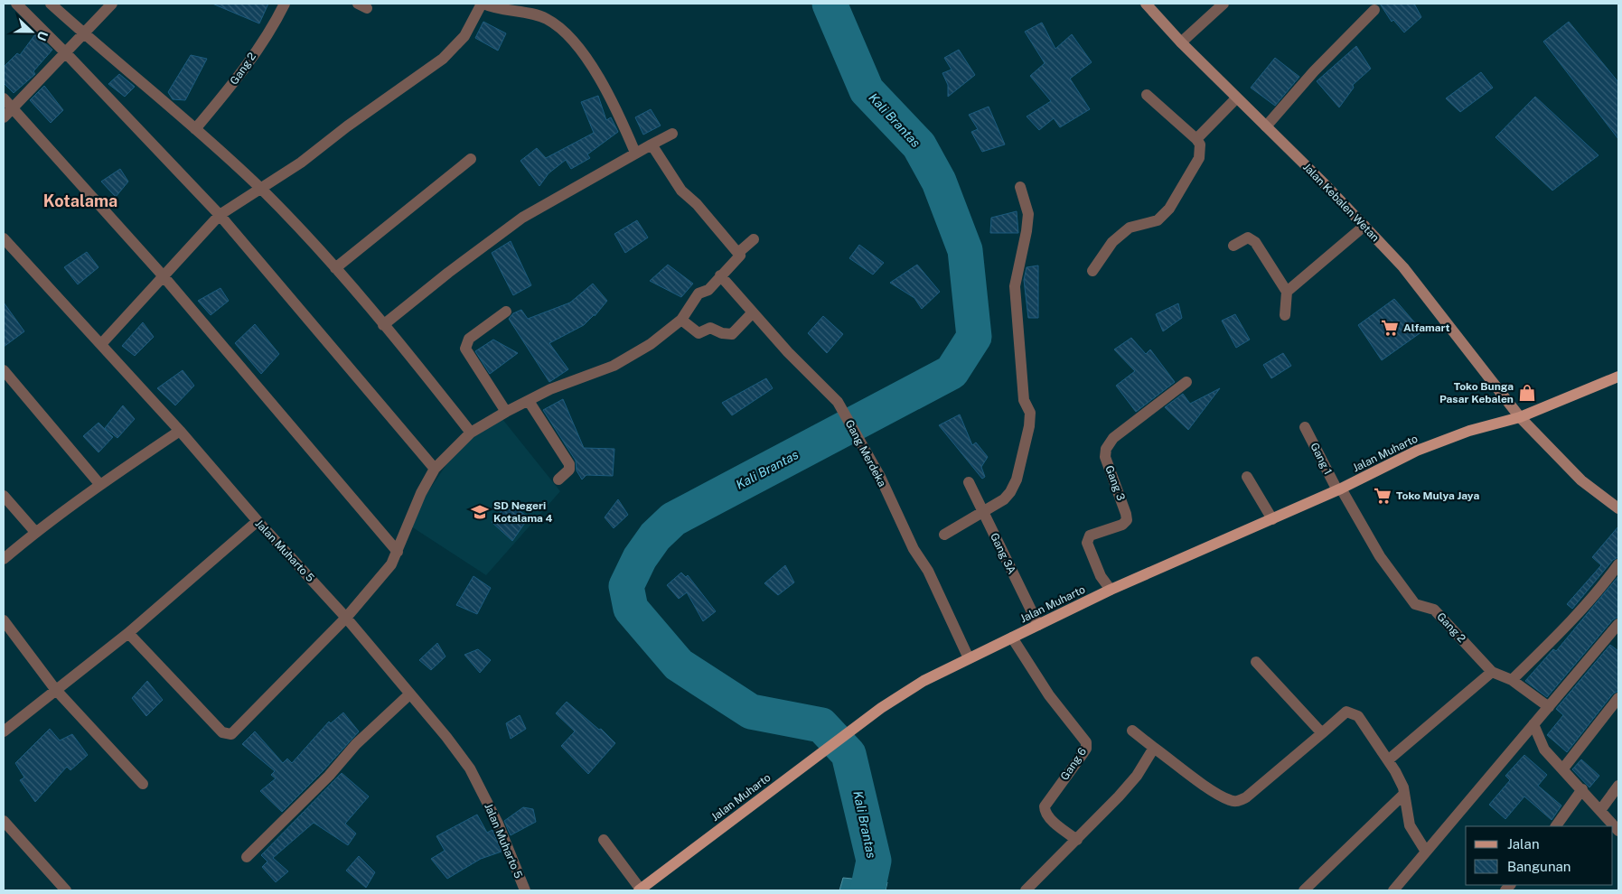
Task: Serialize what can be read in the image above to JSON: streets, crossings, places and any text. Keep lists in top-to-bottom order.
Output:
{
  "streets": {
    "main road": ["Jalan Kebalen Wetan", "Jalan Muharto"],
    "street": [
      "Gang 2",
      "Gang Merdeka",
      "Gang 1",
      "Gang 3",
      "Jalan Muharto 5",
      "Gang 3A",
      "Gang 6"
    ]
  },
  "crossings": [
    ["Gang 2", "Jalan Muharto"],
    ["Gang 2", "Gang 1"],
    ["Jalan Kebalen Wetan", "Jalan Muharto"],
    ["Gang Merdeka", "Jalan Muharto"],
    ["Jalan Muharto", "Gang 1"],
    ["Jalan Muharto", "Gang 3"],
    ["Jalan Muharto", "Gang 3A"],
    ["Jalan Muharto", "Gang 6"]
  ],
  "districts": ["Kotalama"],
  "water": ["Kali Brantas"],
  "places": {
    "supermarket": ["Alfamart", "Toko Mulya Jaya"],
    "shop": ["Toko Bunga Pasar Kebalen"],
    "school or university": ["SD Negeri Kotalama 4"]
  },
  "legend": ["Jalan", "Bangunan"],
  "north": "right"
}
